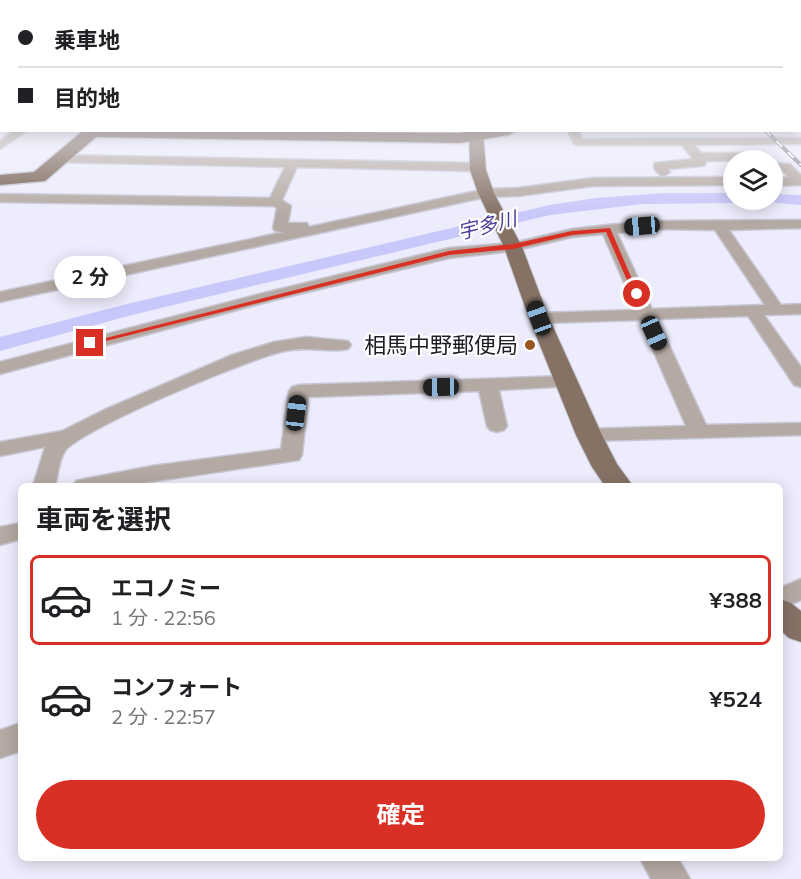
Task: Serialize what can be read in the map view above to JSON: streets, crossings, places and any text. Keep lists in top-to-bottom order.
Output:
{
  "water": ["宇多川"],
  "places": ["相馬中野郵便局"],
  "page": {
    "banner": ["乗車地", "目的地"],
    "bubble": "2 分",
    "heading": "車両を選択",
    "list": [
      {
        "name": "エコノミー",
        "note": "1 分 · 22:56",
        "value": "¥388"
      },
      {
        "name": "コンフォート",
        "note": "2 分 · 22:57",
        "value": "¥524"
      }
    ],
    "buttons": "確定"
  }
}
